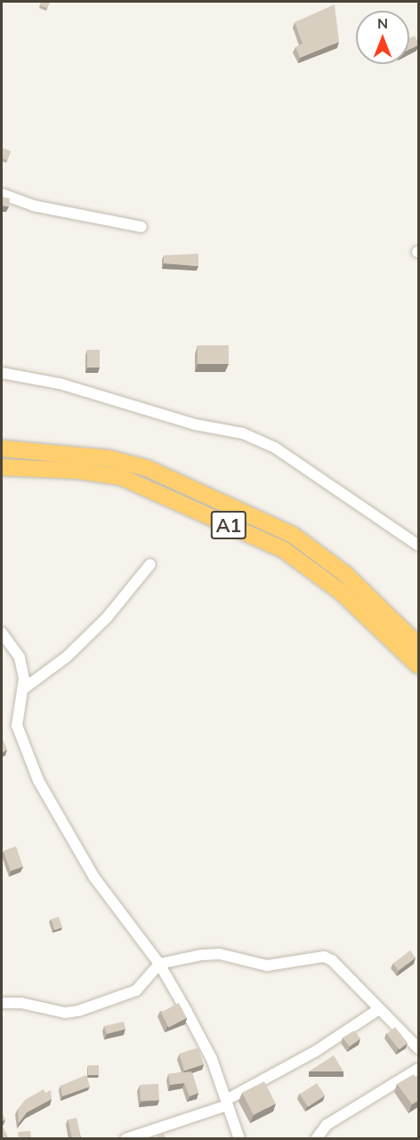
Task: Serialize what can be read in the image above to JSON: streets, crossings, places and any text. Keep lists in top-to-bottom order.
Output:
{
  "streets": {
    "highway": ["A1"]
  },
  "north": "top"
}
